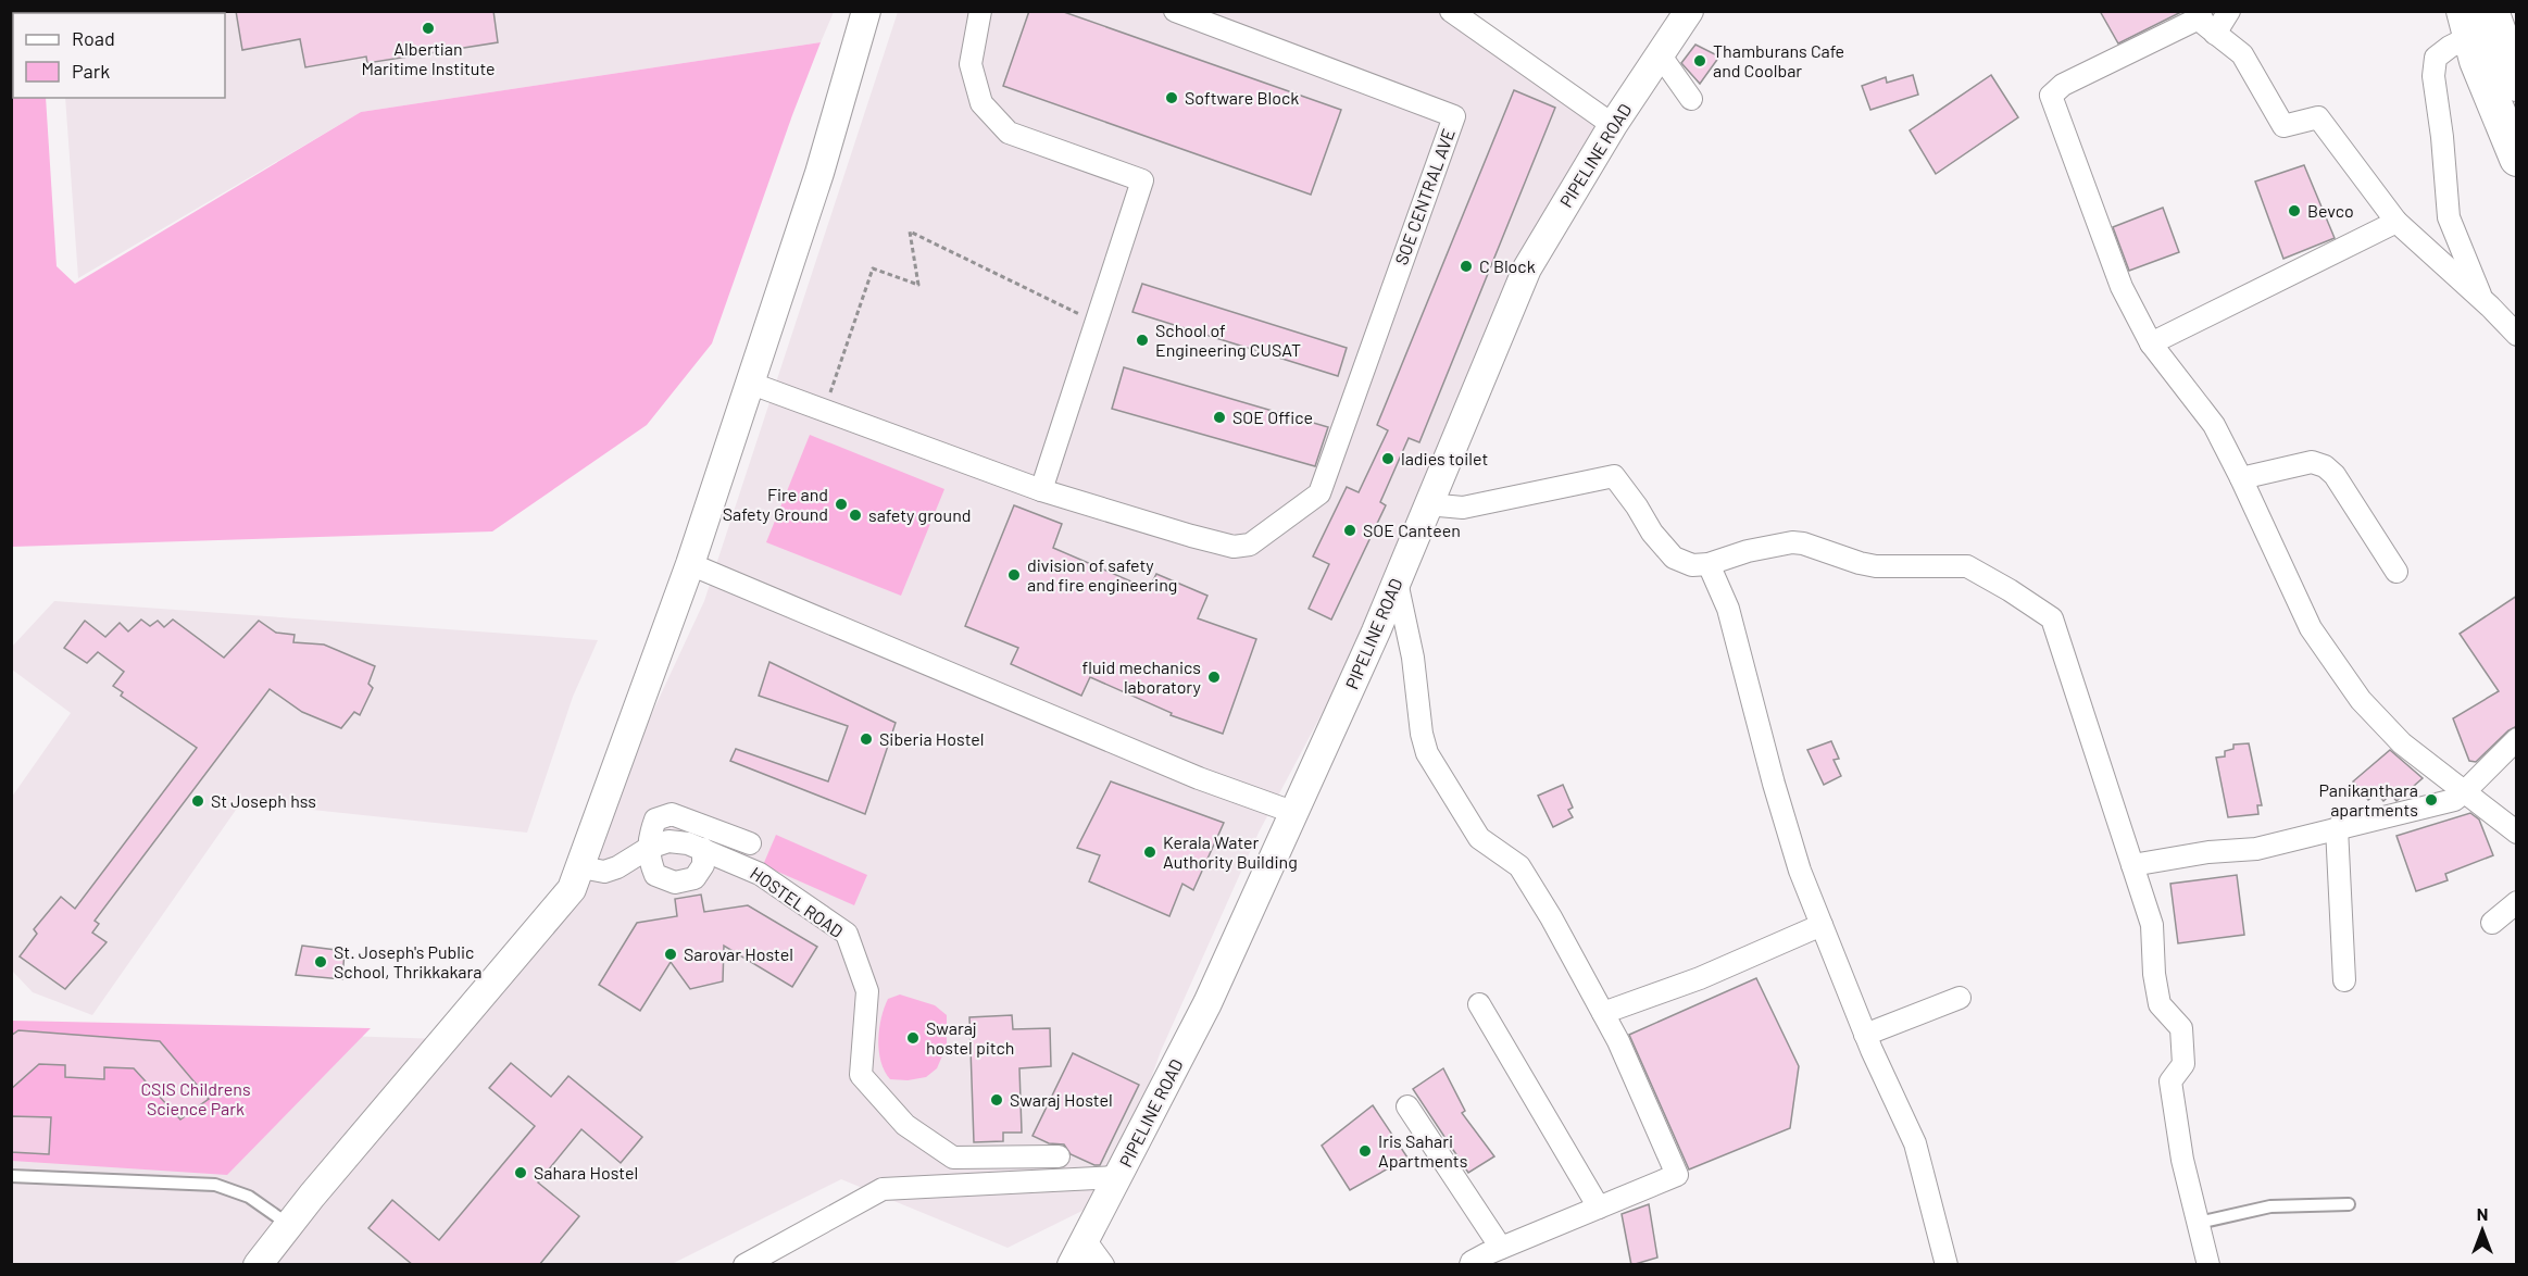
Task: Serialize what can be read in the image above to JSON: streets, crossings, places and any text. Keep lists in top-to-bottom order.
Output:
{
  "streets": {
    "street": ["PIPELINE ROAD", "SOE CENTRAL AVE", "HOSTEL ROAD"]
  },
  "parks": ["CSIS Childrens Science Park"],
  "places": [
    "Albertian Maritime Institute",
    "Thamburans Cafe and Coolbar",
    "Software Block",
    "Bevco",
    "C Block",
    "School of Engineering CUSAT",
    "SOE Office",
    "ladies toilet",
    "Fire and Safety Ground",
    "safety ground",
    "SOE Canteen",
    "division of safety and fire engineering",
    "fluid mechanics laboratory",
    "Siberia Hostel",
    "Panikanthara apartments",
    "St Joseph hss",
    "Kerala Water Authority Building",
    "Sarovar Hostel",
    "St. Joseph's Public School, Thrikkakara",
    "Swaraj hostel pitch",
    "Swaraj Hostel",
    "Iris Sahari Apartments",
    "Sahara Hostel"
  ],
  "legend": ["Road", "Park"],
  "north": "top"
}
